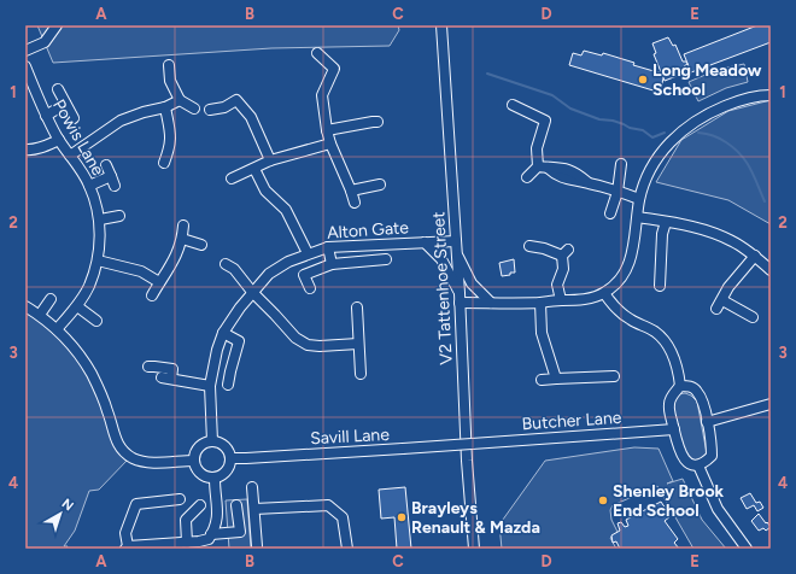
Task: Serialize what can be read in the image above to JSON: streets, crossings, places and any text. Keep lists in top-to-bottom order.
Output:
{
  "streets": {
    "street": [
      "Powis Lane",
      "Alton Gate",
      "V2 Tattenhoe Street",
      "Butcher Lane",
      "Savill Lane"
    ]
  },
  "crossings": [
    ["Alton Gate", "V2 Tattenhoe Street"],
    ["Alton Gate", "Savill Lane"],
    ["Butcher Lane", "Savill Lane"]
  ],
  "places": ["Long Meadow School", "Shenley Brook End School", "Brayleys Renault & Mazda"],
  "north": "top right",
  "grid": {
    "columns": [
      "A",
      "B",
      "C",
      "D",
      "E"
    ],
    "rows": [
      "1",
      "2",
      "3",
      "4"
    ]
  }
}
